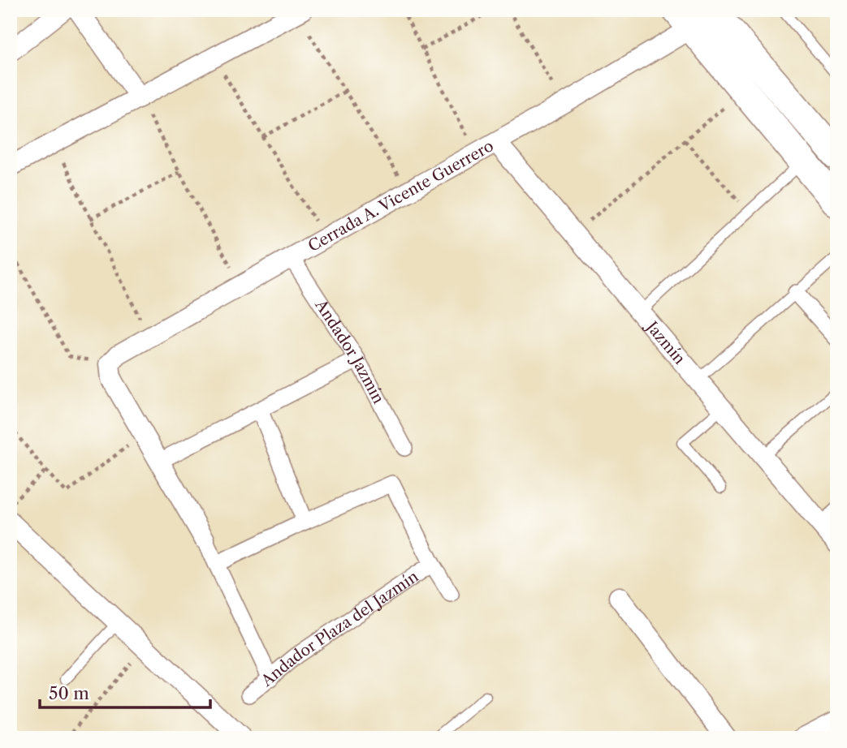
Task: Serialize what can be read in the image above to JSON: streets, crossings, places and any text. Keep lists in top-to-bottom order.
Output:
{
  "streets": {
    "street": [
      "Cerrada A. Vicente Guerrero",
      "Jazmín",
      "Andador Jazmín",
      "Andador Plaza del Jazmín"
    ]
  },
  "crossings": [
    ["Cerrada A. Vicente Guerrero", "Jazmín"],
    ["Cerrada A. Vicente Guerrero", "Andador Jazmín"]
  ],
  "scale_bar": "50 m"
}
